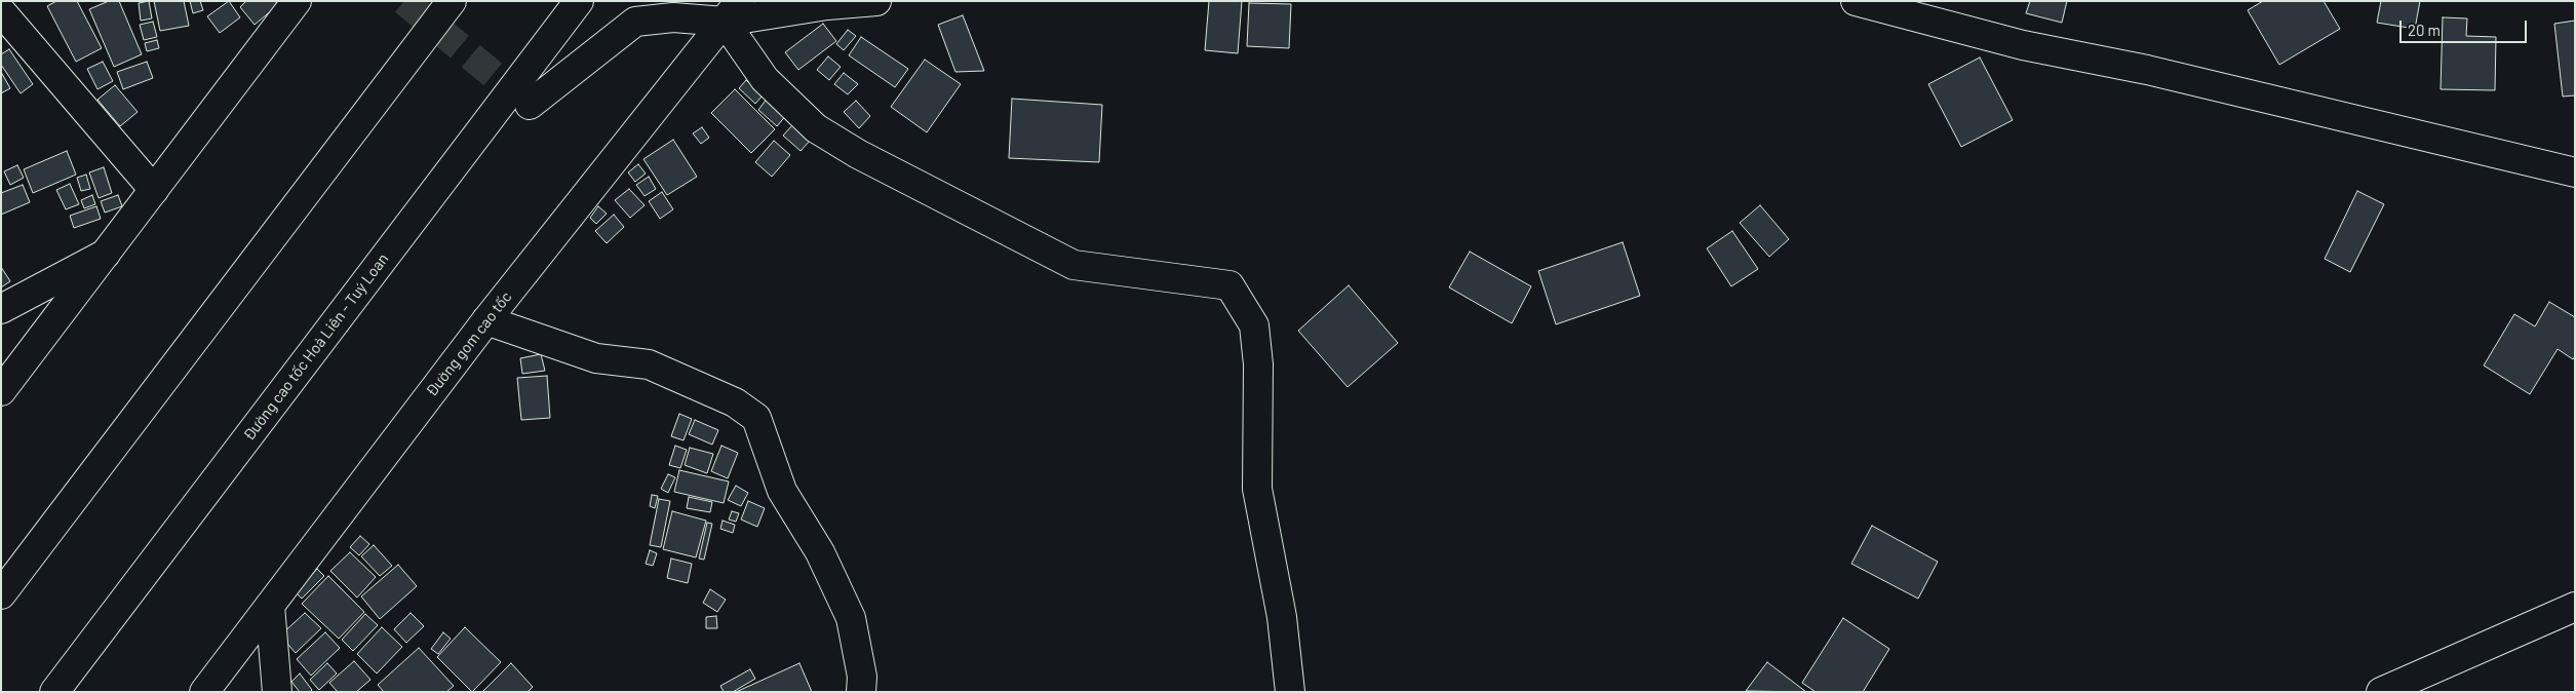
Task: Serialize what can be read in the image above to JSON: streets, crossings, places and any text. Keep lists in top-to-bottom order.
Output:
{
  "streets": {
    "main road": ["Đường gom cao tốc", "Đường cao tốc Hoà Liên - Tuý Loan"]
  },
  "scale_bar": "20 m"
}
